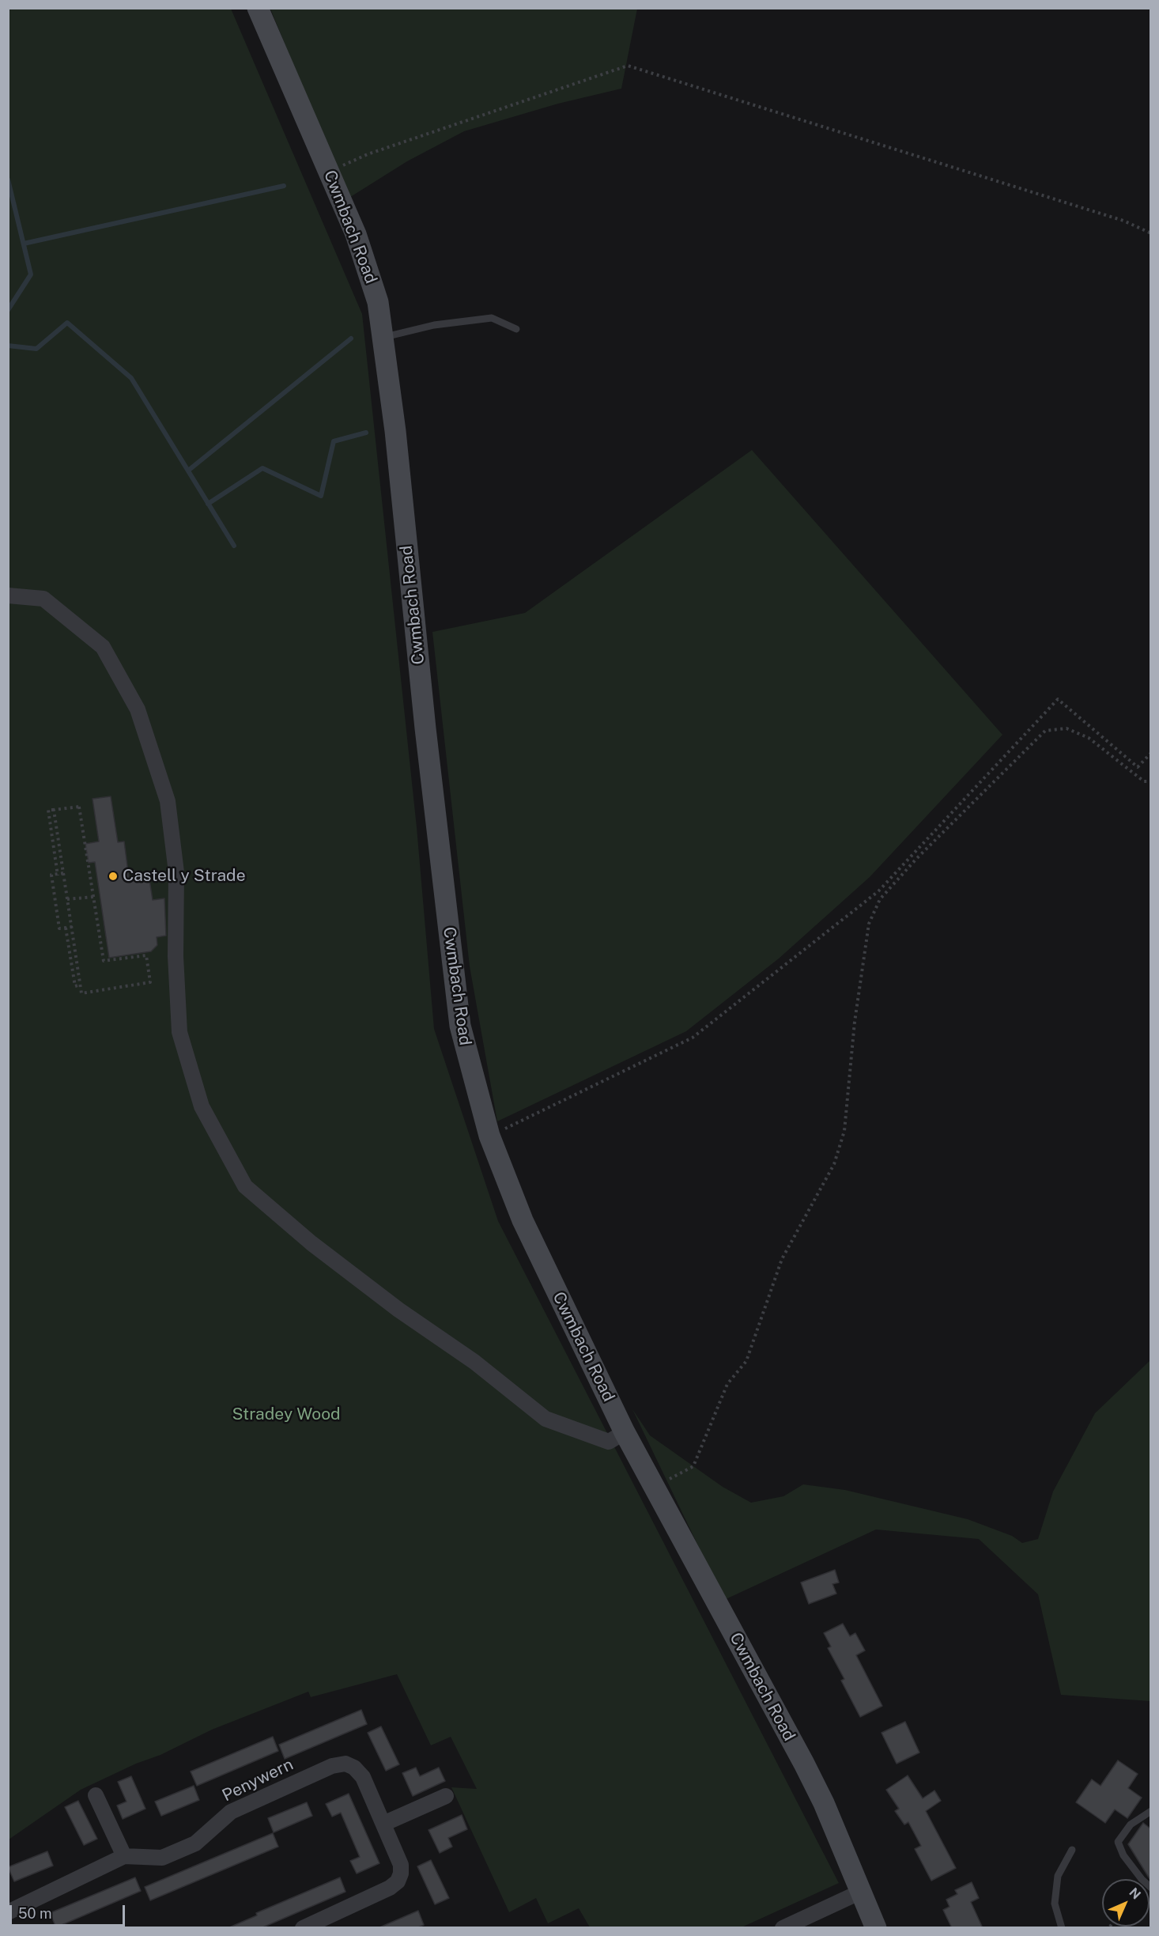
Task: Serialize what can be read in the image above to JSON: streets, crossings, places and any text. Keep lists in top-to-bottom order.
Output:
{
  "streets": {
    "main road": ["Cwmbach Road"],
    "street": ["Penywern"]
  },
  "parks": ["Stradey Wood"],
  "places": ["Castell y Strade"],
  "scale_bar": "50 m",
  "north": "top right"
}
